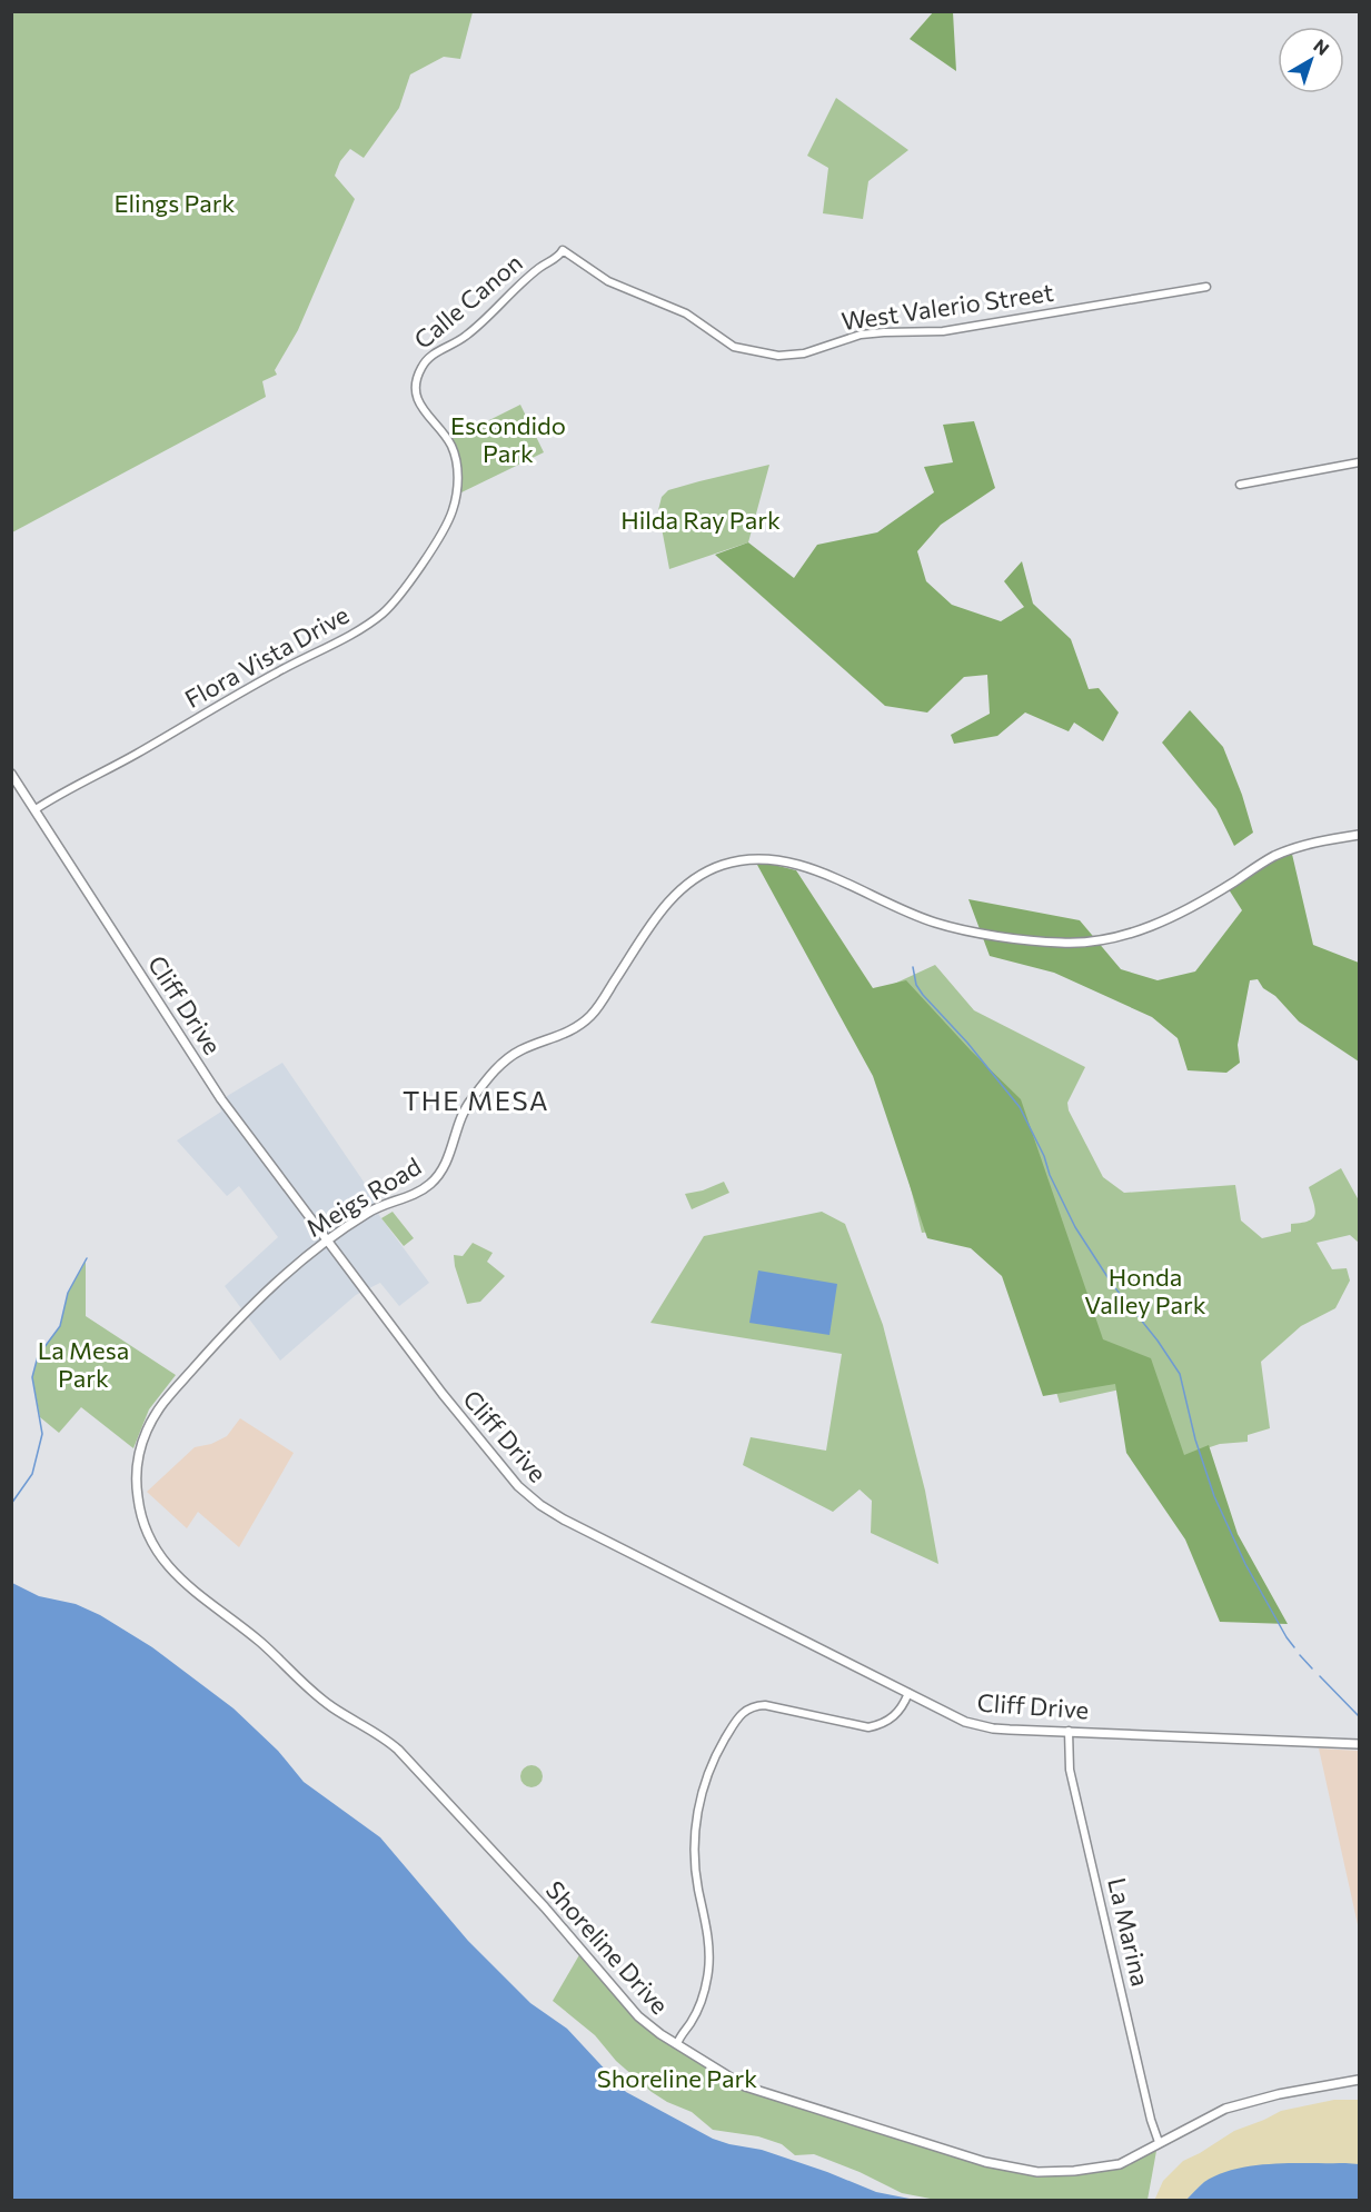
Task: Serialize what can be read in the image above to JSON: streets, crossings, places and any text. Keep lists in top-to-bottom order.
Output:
{
  "streets": {
    "main road": ["Cliff Drive", "Meigs Road", "Shoreline Drive"],
    "street": [
      "Calle Canon",
      "West Valerio Street",
      "Flora Vista Drive",
      "La Marina"
    ]
  },
  "crossings": [
    ["Calle Canon", "West Valerio Street"],
    ["Calle Canon", "Flora Vista Drive"],
    ["Flora Vista Drive", "Cliff Drive"],
    ["Cliff Drive", "Meigs Road"],
    ["Cliff Drive", "La Marina"],
    ["Meigs Road", "Shoreline Drive"],
    ["La Marina", "Shoreline Drive"]
  ],
  "districts": ["THE MESA"],
  "parks": [
    "Elings Park",
    "Escondido Park",
    "Hilda Ray Park",
    "Honda Valley Park",
    "La Mesa Park",
    "Shoreline Park"
  ],
  "north": "top right"
}
